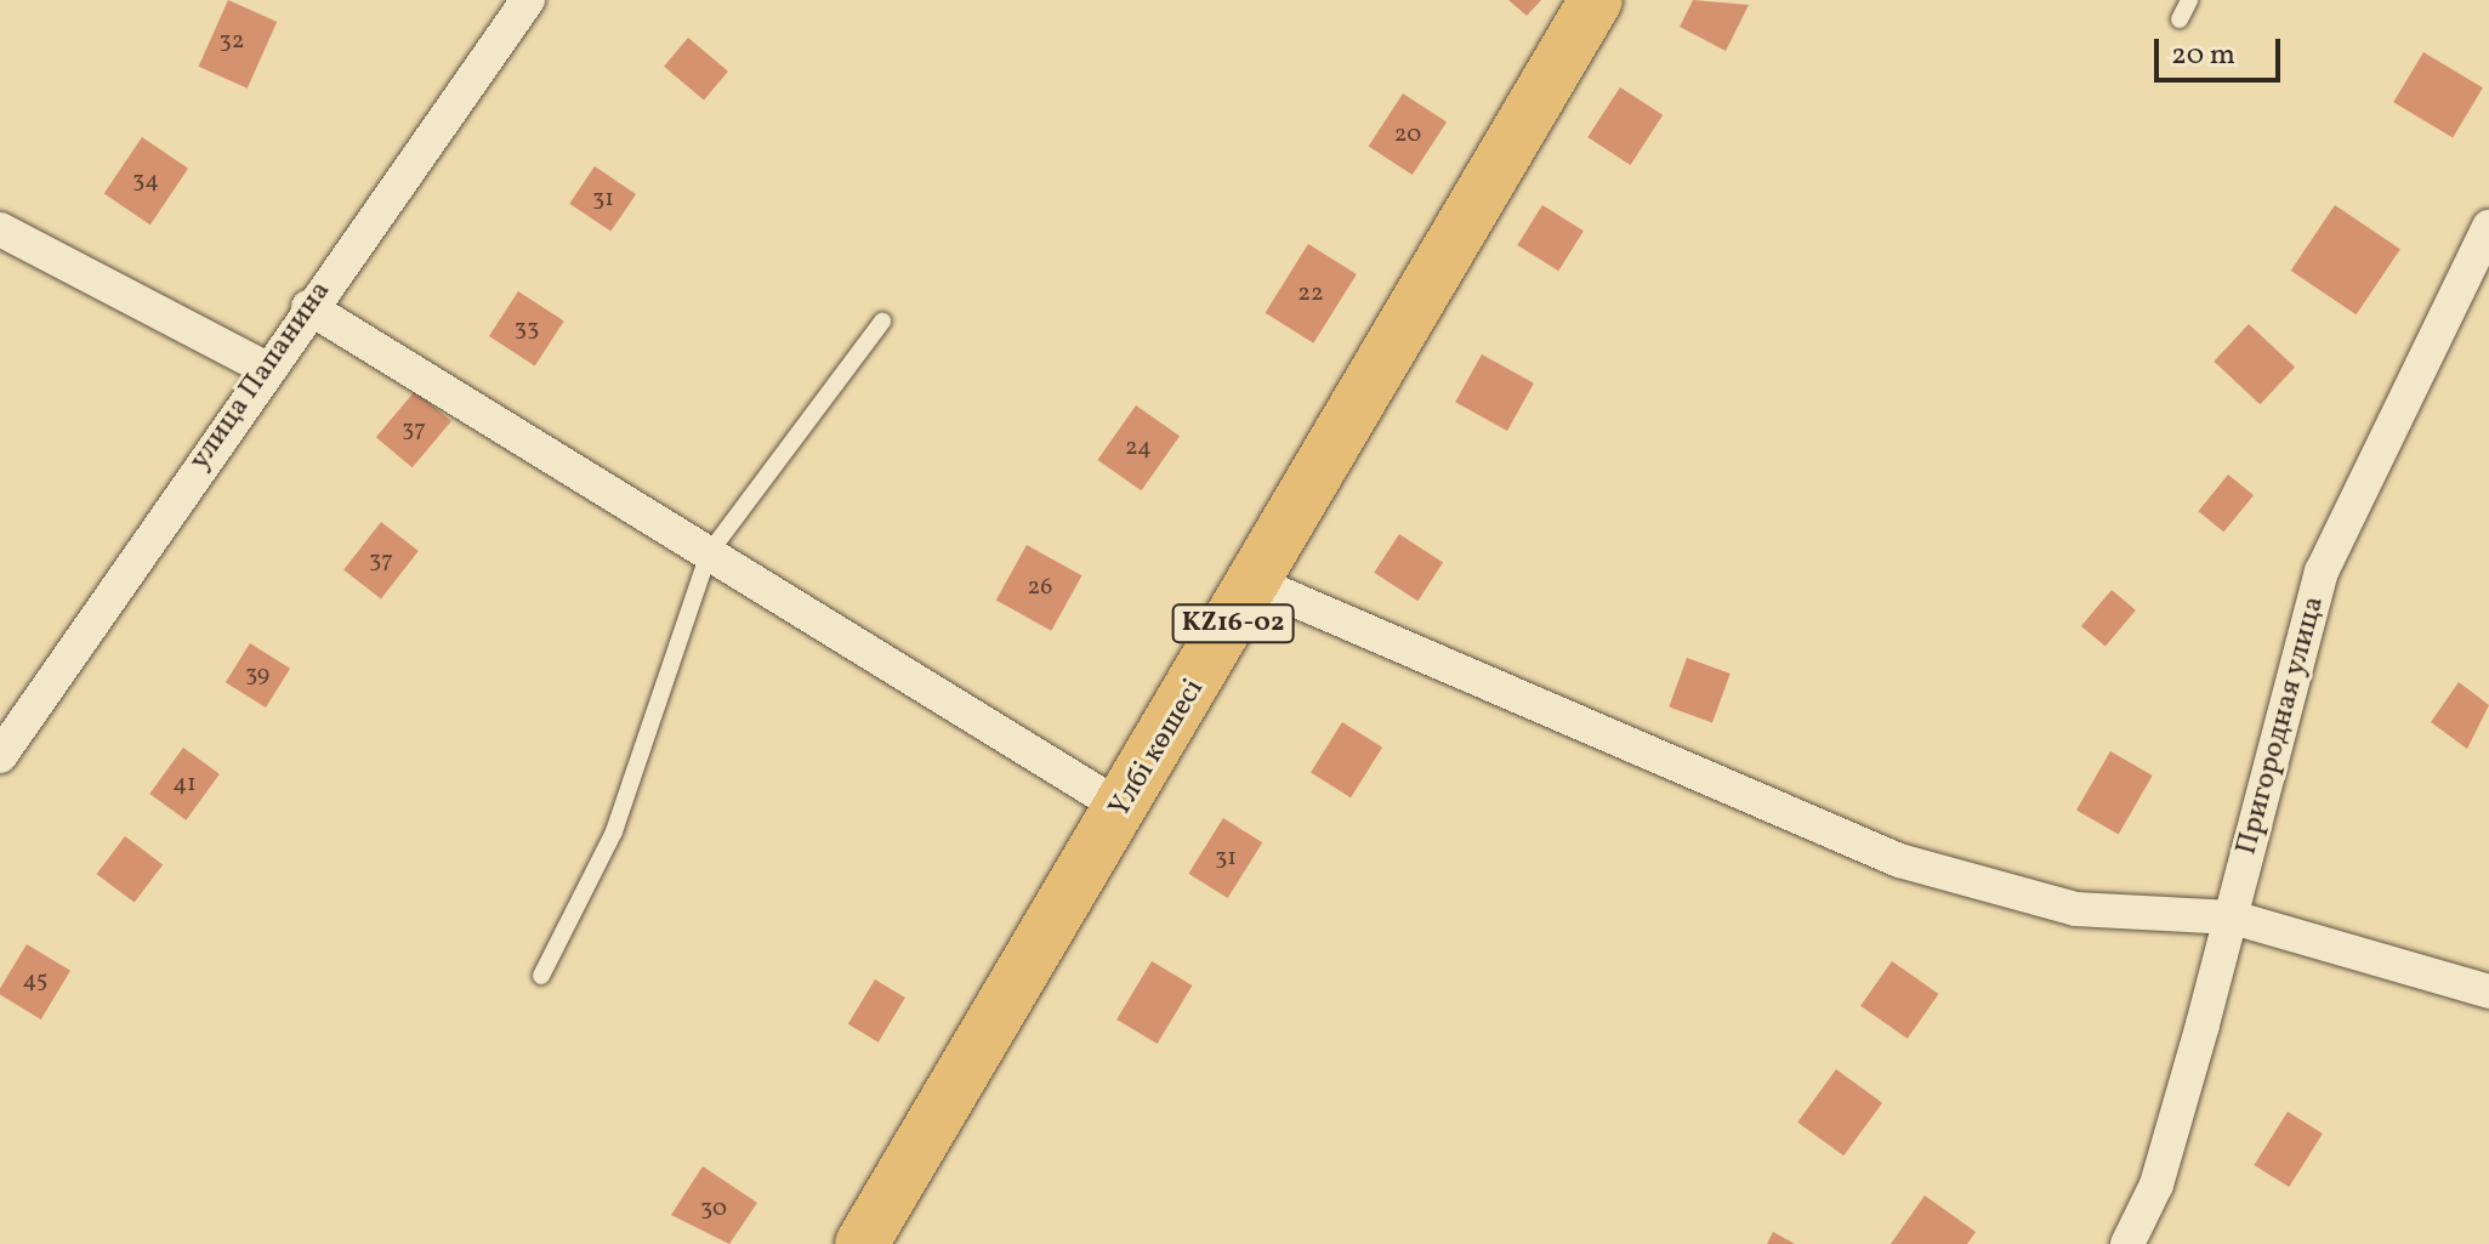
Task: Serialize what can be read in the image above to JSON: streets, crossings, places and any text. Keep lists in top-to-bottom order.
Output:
{
  "streets": {
    "main road": ["KZ16-02", "Үлбі көшесі"],
    "street": ["улица Папанина", "Пригородная улица"]
  },
  "house_numbers": [
    "32",
    "20",
    "34",
    "31",
    "22",
    "33",
    "37",
    "24",
    "37",
    "26",
    "39",
    "41",
    "31",
    "45",
    "30"
  ],
  "scale_bar": "20 m"
}
